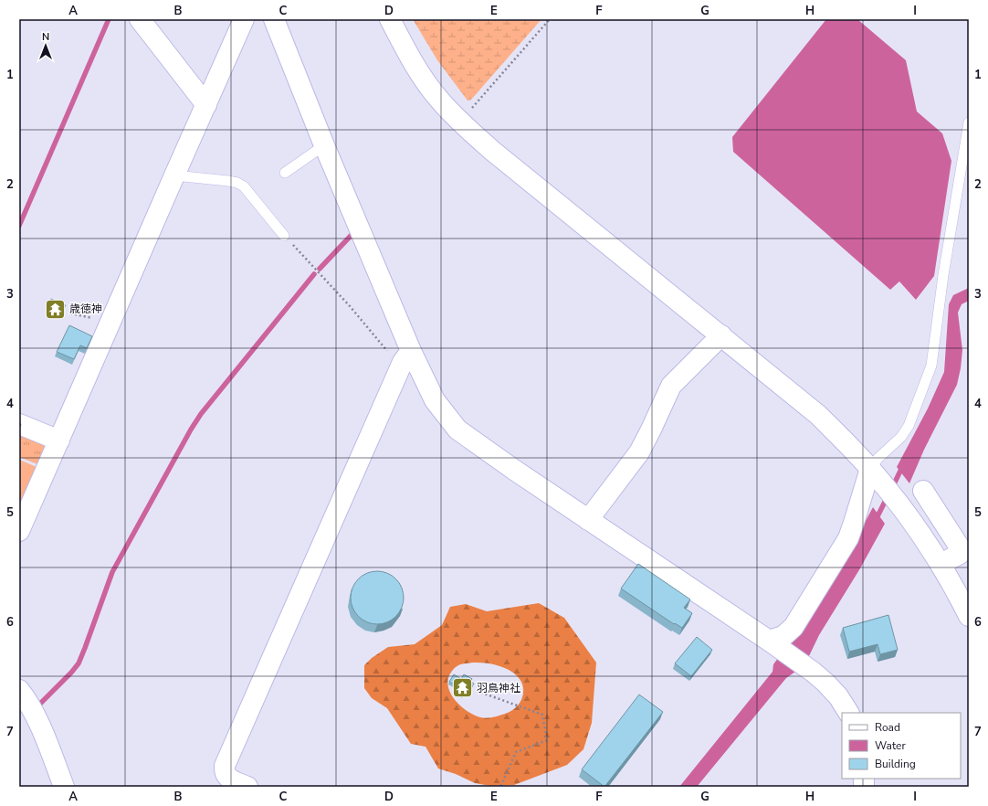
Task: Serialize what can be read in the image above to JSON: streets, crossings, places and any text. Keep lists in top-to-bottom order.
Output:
{
  "places": {
    "temple": ["歳徳神", "羽鳥神社"]
  },
  "legend": ["Road", "Water", "Building"],
  "north": "top",
  "grid": {
    "columns": [
      "A",
      "B",
      "C",
      "D",
      "E",
      "F",
      "G",
      "H",
      "I"
    ],
    "rows": [
      "1",
      "2",
      "3",
      "4",
      "5",
      "6",
      "7"
    ]
  }
}
